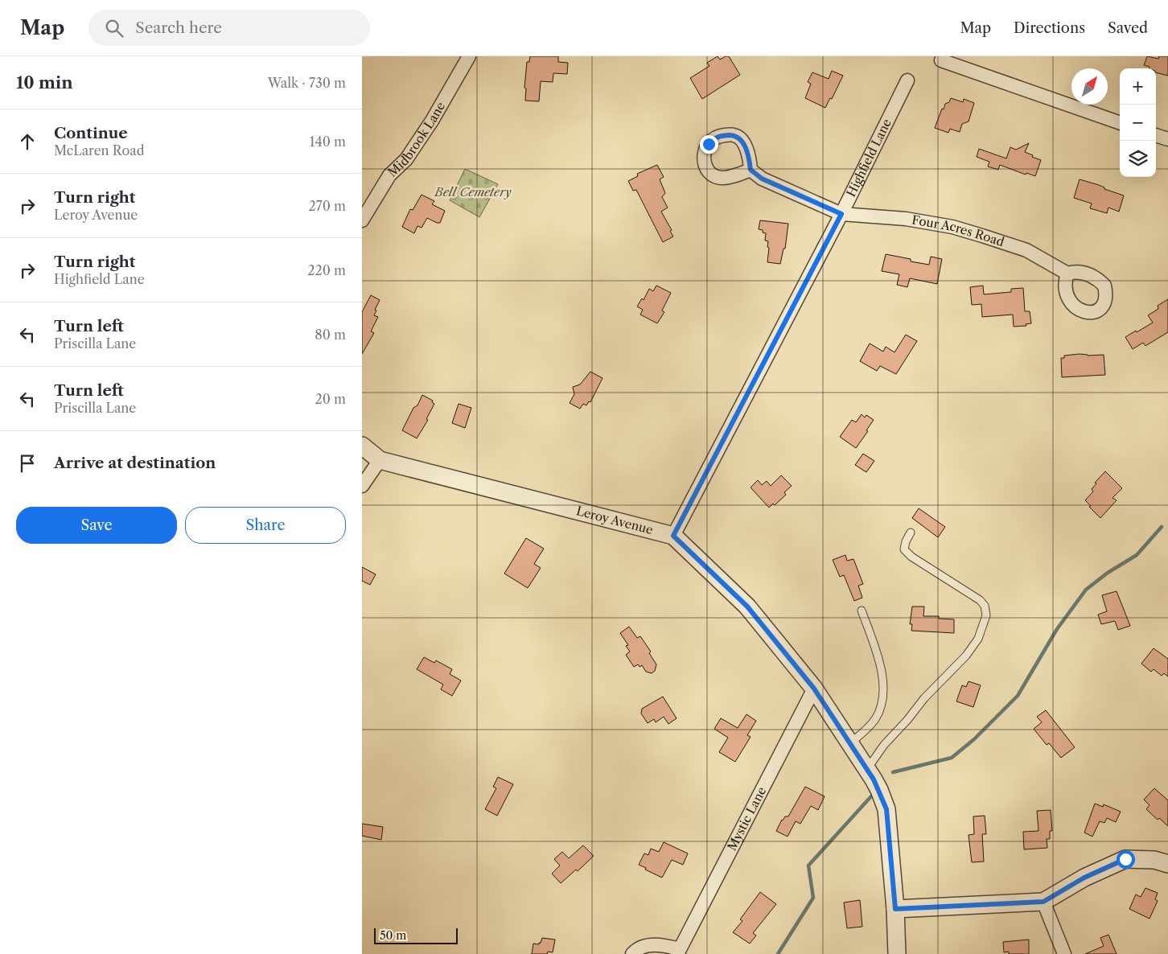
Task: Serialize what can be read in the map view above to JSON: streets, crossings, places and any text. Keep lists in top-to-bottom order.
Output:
{
  "streets": {
    "street": [
      "Midbrook Lane",
      "Highfield Lane",
      "Four Acres Road",
      "Leroy Avenue",
      "Mystic Lane"
    ]
  },
  "crossings": [
    ["Highfield Lane", "Four Acres Road"],
    ["Highfield Lane", "Leroy Avenue"],
    ["Leroy Avenue", "Mystic Lane"]
  ],
  "parks": ["Bell Cemetery"],
  "scale_bar": "50 m",
  "north": "top right",
  "page": {
    "header": "Map",
    "search": "Search here",
    "nav": ["Map", "Directions", "Saved"],
    "heading": ["10 min", "Walk · 730 m"],
    "map_buttons": ["+", "−"],
    "list": [
      ["Continue", "McLaren Road", "140 m"],
      ["Turn right", "Leroy Avenue", "270 m"],
      ["Turn right", "Highfield Lane", "220 m"],
      ["Turn left", "Priscilla Lane", "80 m"],
      ["Turn left", "Priscilla Lane", "20 m"],
      "Arrive at destination"
    ],
    "buttons": ["Save", "Share"],
    "scale": "50 m"
  }
}
